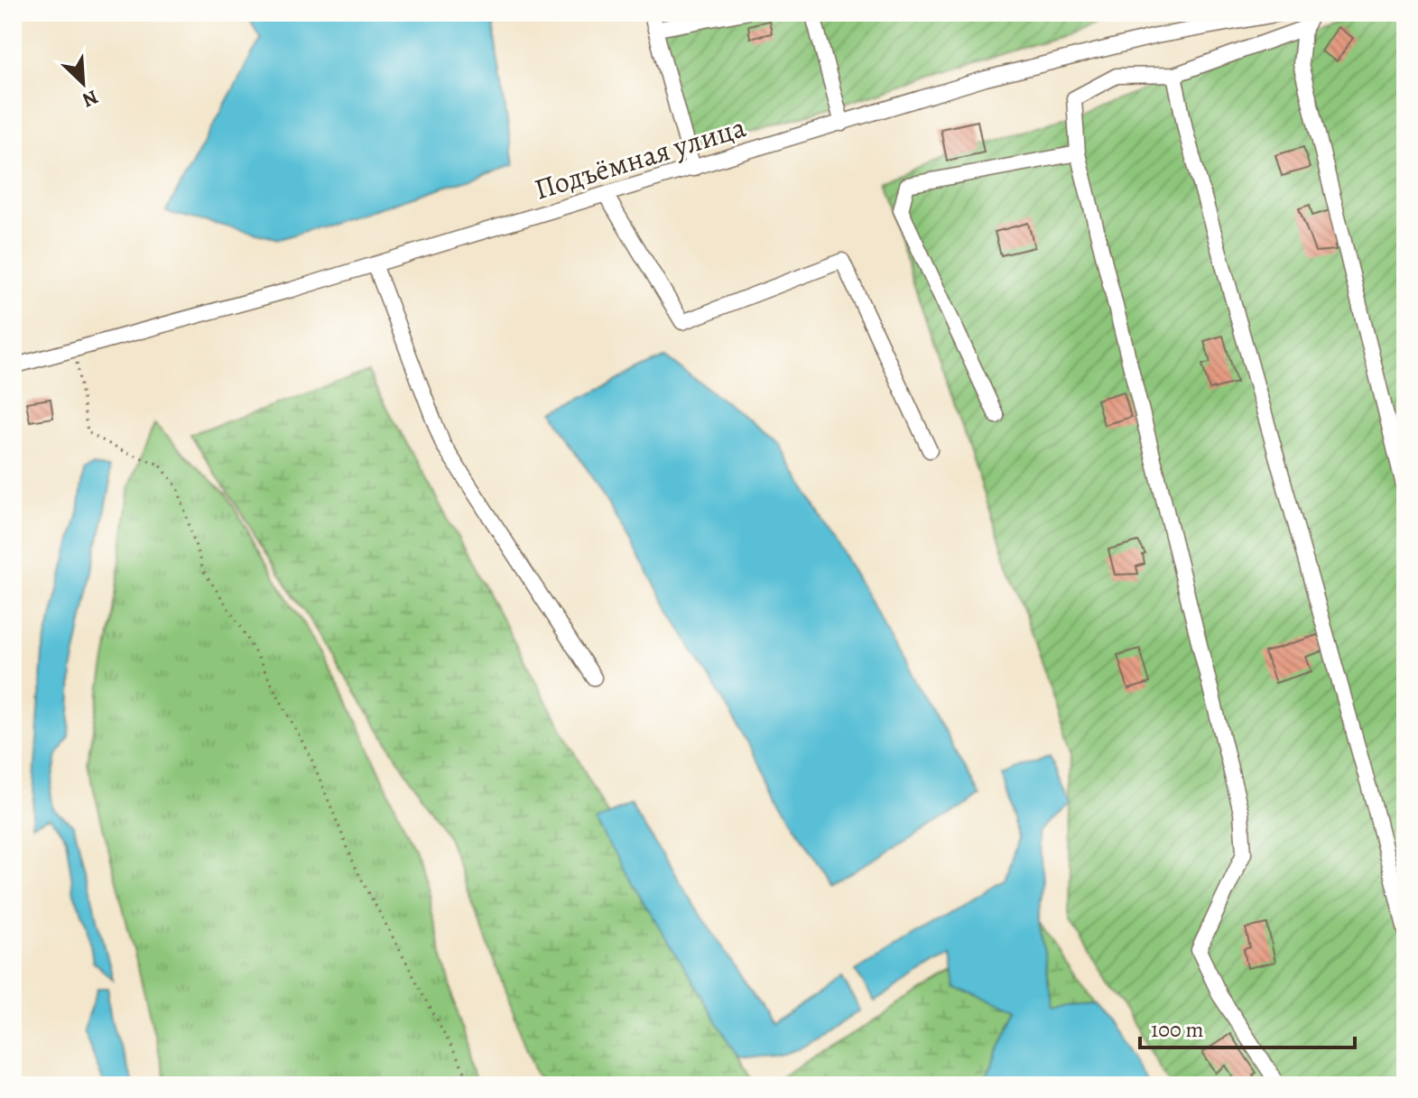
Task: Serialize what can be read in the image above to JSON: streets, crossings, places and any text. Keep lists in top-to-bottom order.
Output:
{
  "streets": {
    "street": ["Подъёмная улица"]
  },
  "scale_bar": "100 m",
  "north": "bottom right"
}
